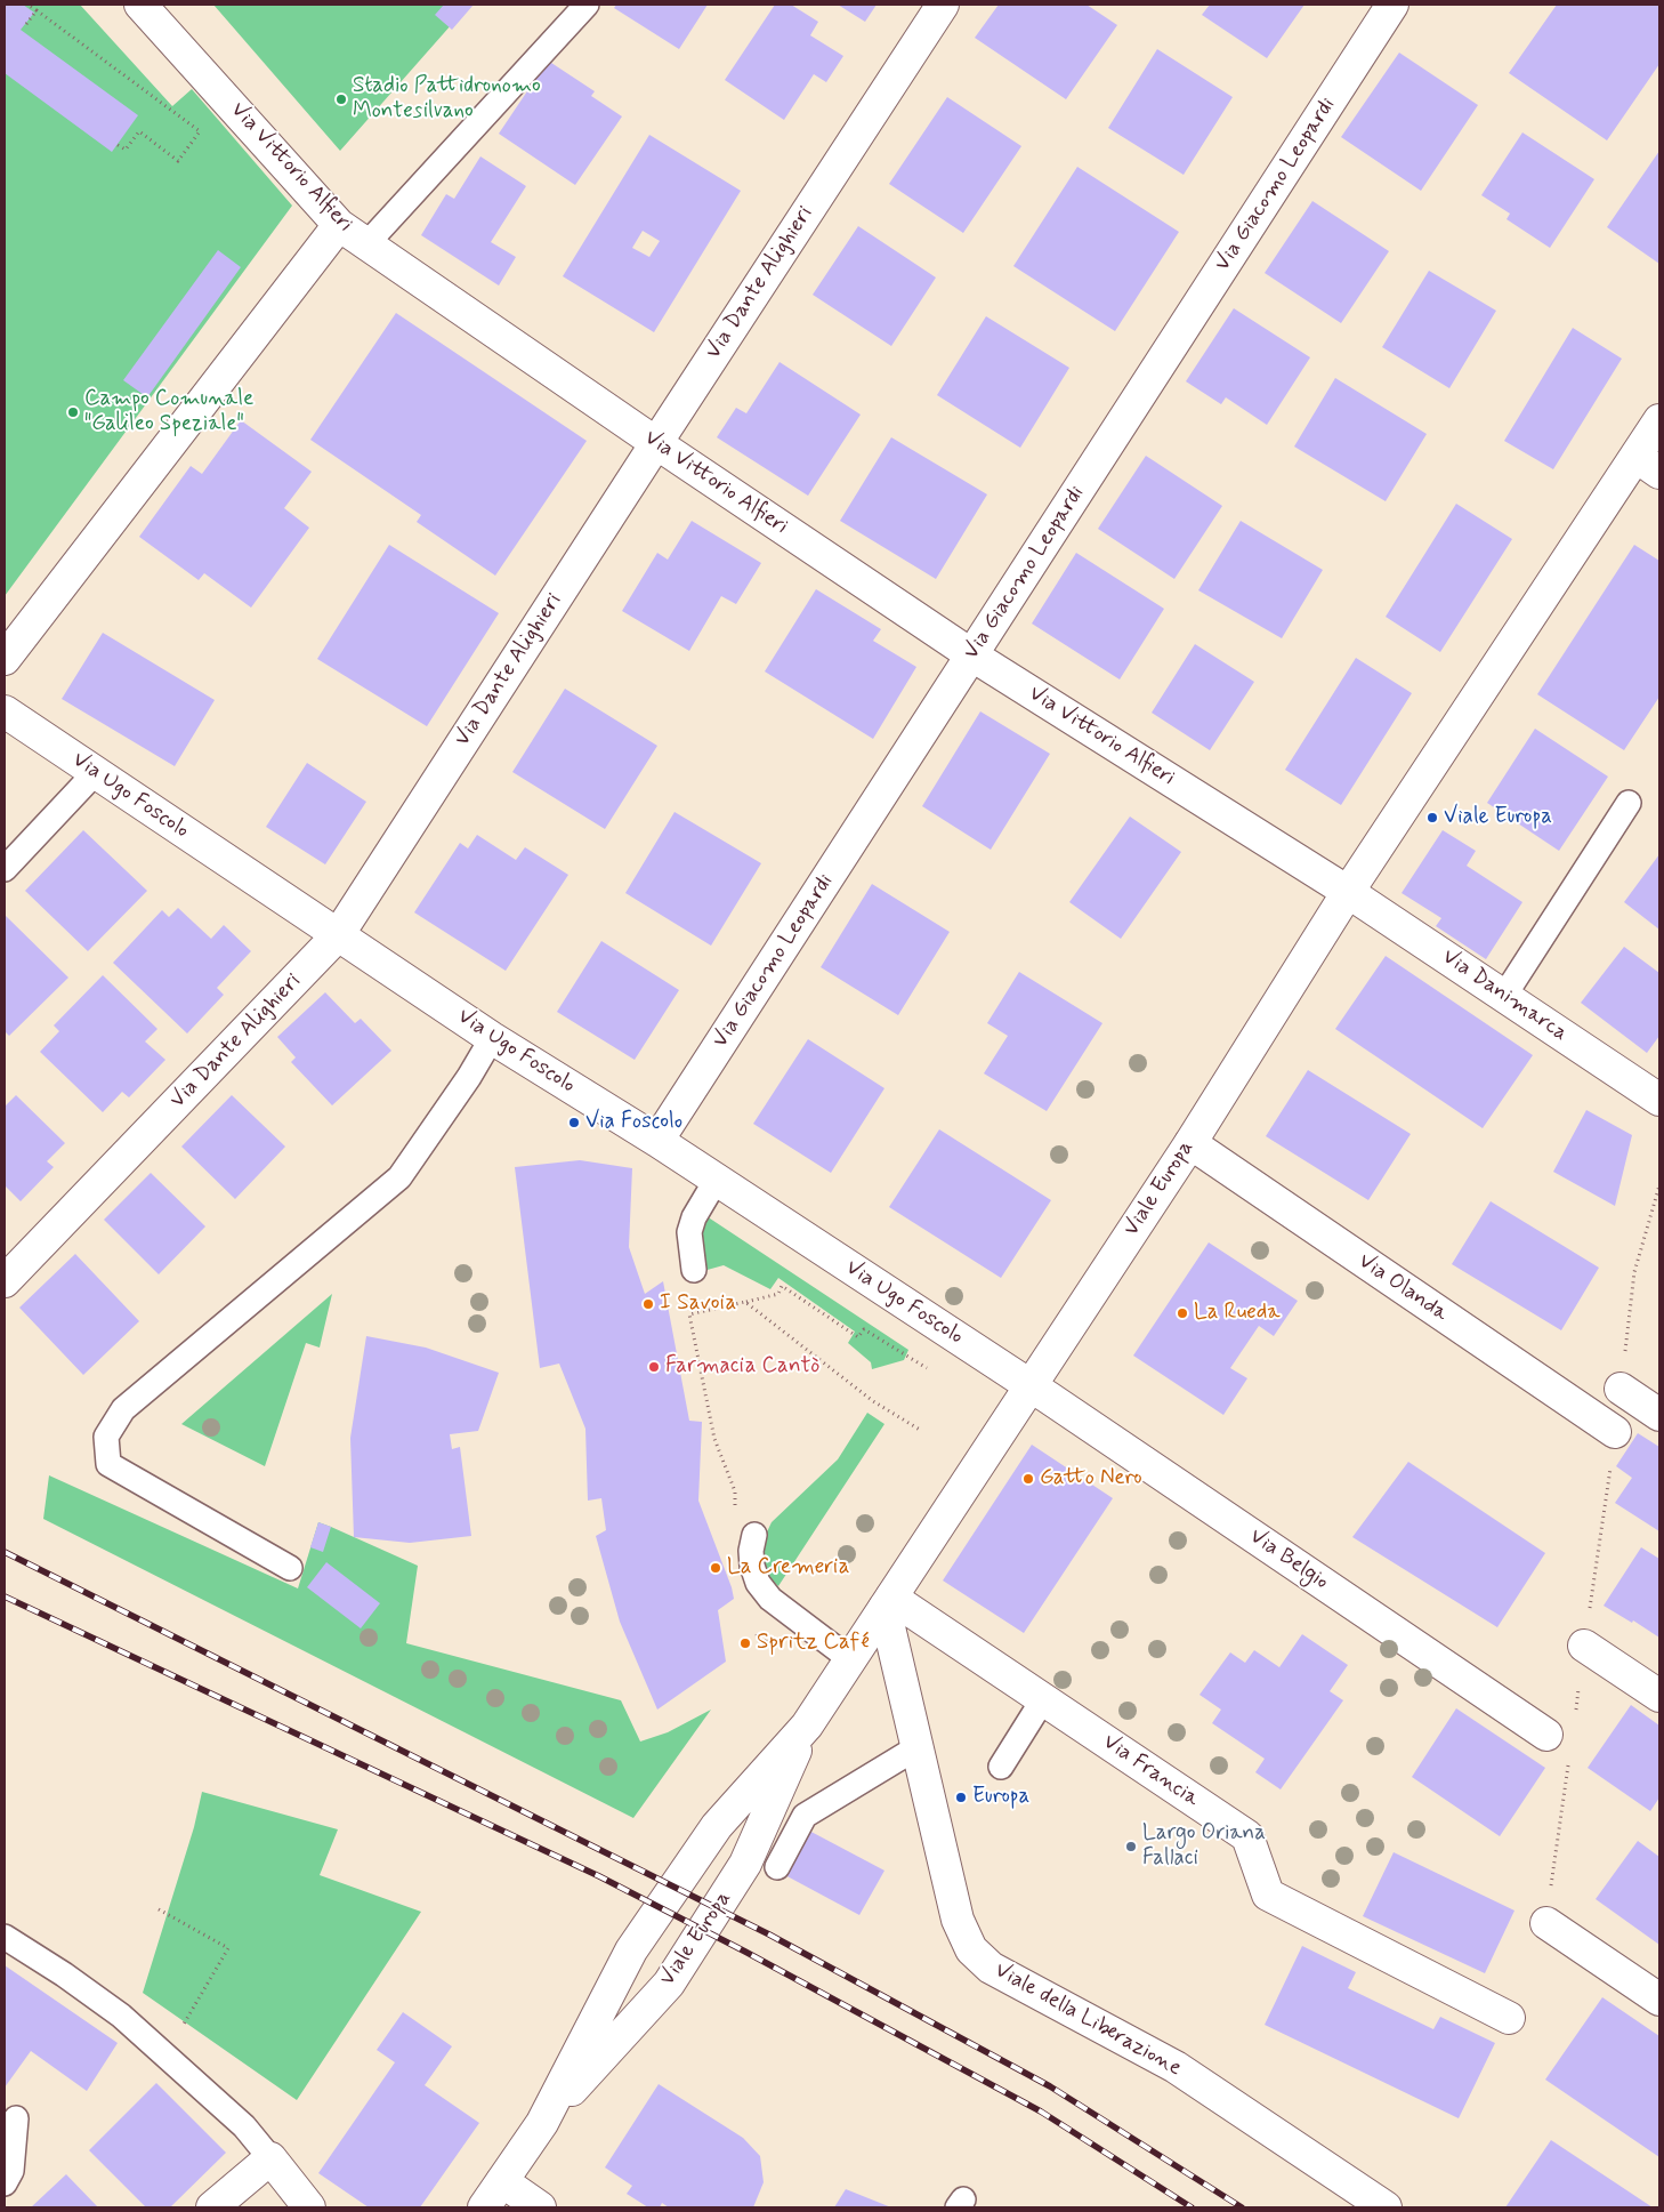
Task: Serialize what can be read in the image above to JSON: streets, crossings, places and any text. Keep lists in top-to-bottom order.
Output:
{
  "streets": {
    "street": [
      "Via Vittorio Alfieri",
      "Via Giacomo Leopardi",
      "Via Dante Alighieri",
      "Via Ugo Foscolo",
      "Via Danimarca",
      "Viale Europa",
      "Via Olanda",
      "Via Belgio",
      "Via Francia",
      "Viale della Liberazione"
    ]
  },
  "crossings": [
    ["Via Vittorio Alfieri", "Via Giacomo Leopardi"],
    ["Via Vittorio Alfieri", "Via Dante Alighieri"],
    ["Via Vittorio Alfieri", "Via Danimarca"],
    ["Via Vittorio Alfieri", "Viale Europa"],
    ["Via Giacomo Leopardi", "Via Ugo Foscolo"],
    ["Via Dante Alighieri", "Via Ugo Foscolo"],
    ["Via Ugo Foscolo", "Viale Europa"],
    ["Via Ugo Foscolo", "Via Belgio"],
    ["Via Danimarca", "Viale Europa"],
    ["Viale Europa", "Via Olanda"],
    ["Viale Europa", "Via Belgio"],
    ["Viale Europa", "Via Francia"],
    ["Viale Europa", "Viale della Liberazione"],
    ["Via Francia", "Viale della Liberazione"]
  ],
  "places": [
    "Stadio Pattidronomo Montesilvano",
    "Campo Comunale \"Galileo Speziale\"",
    "Viale Europa",
    "Via Foscolo",
    "I Savoia",
    "La Rueda",
    "Farmacia Cantò",
    "Gatto Nero",
    "La Cremeria",
    "Spritz Café",
    "Europa",
    "Largo Oriana Fallaci"
  ]
}
